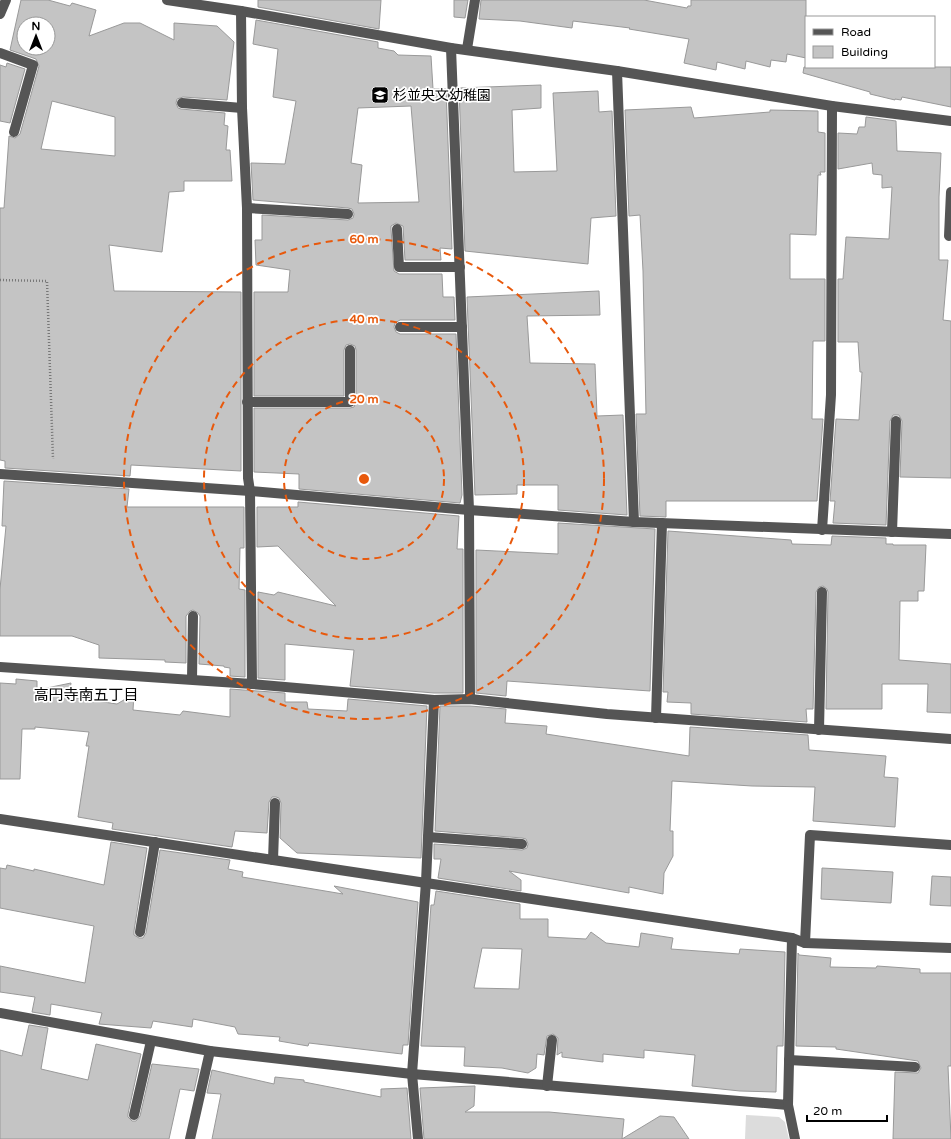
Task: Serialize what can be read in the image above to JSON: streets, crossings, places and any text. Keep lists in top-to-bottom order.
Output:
{
  "districts": ["高円寺南五丁目"],
  "places": {
    "school or university": ["杉並央文幼稚園"]
  },
  "legend": ["Road", "Building"],
  "scale_bar": "20 m",
  "north": "top",
  "rings": ["60 m", "40 m", "20 m"]
}
